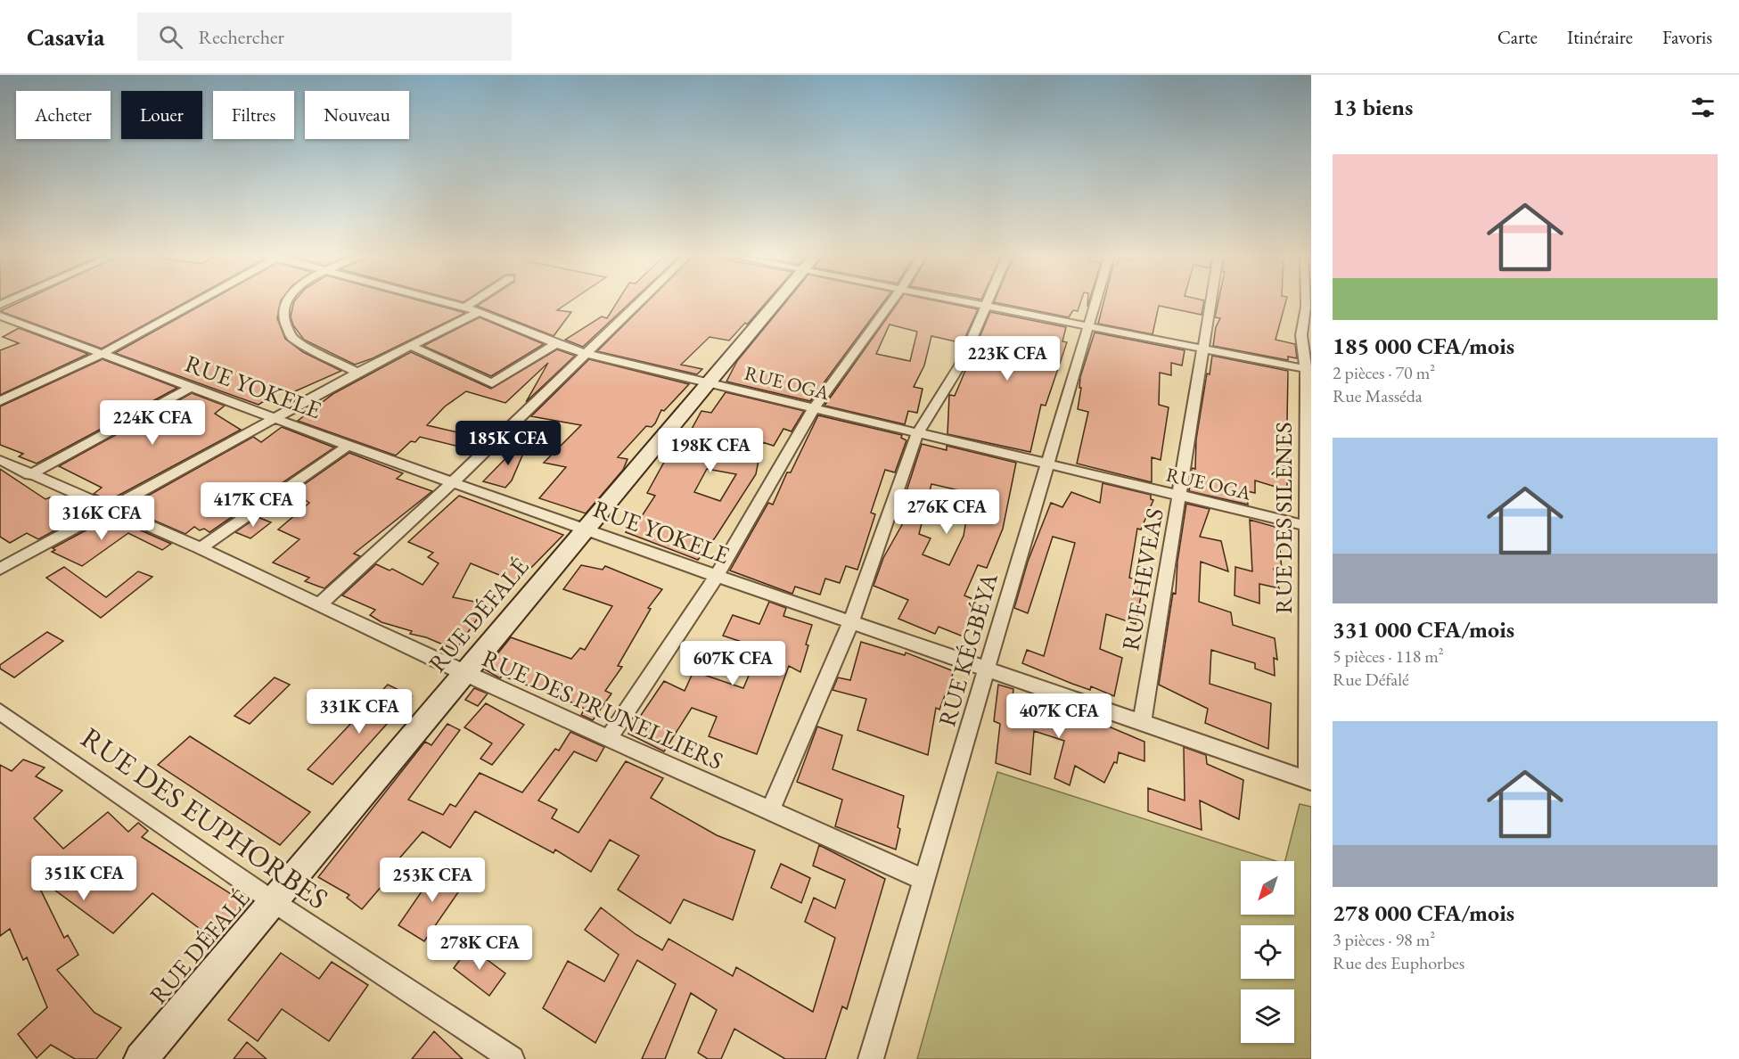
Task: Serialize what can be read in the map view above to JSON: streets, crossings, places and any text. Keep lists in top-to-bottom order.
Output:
{
  "streets": {
    "street": [
      "RUE OGA",
      "RUE YOKELE",
      "RUE DES SILÈNES",
      "RUE HEVEAS",
      "RUE DÉFALÉ",
      "RUE KÉGBÉYA",
      "RUE DES PRUNELLIERS",
      "RUE DES EUPHORBES"
    ]
  },
  "crossings": [
    ["RUE OGA", "RUE DES SILÈNES"],
    ["RUE OGA", "RUE HEVEAS"],
    ["RUE OGA", "RUE DÉFALÉ"],
    ["RUE OGA", "RUE KÉGBÉYA"],
    ["RUE YOKELE", "RUE DES SILÈNES"],
    ["RUE YOKELE", "RUE HEVEAS"],
    ["RUE YOKELE", "RUE DÉFALÉ"],
    ["RUE YOKELE", "RUE KÉGBÉYA"],
    ["RUE DÉFALÉ", "RUE DES PRUNELLIERS"],
    ["RUE DÉFALÉ", "RUE DES EUPHORBES"],
    ["RUE KÉGBÉYA", "RUE DES PRUNELLIERS"]
  ],
  "north": "bottom left",
  "page": {
    "header": "Casavia",
    "search": "Rechercher",
    "nav": ["Carte", "Itinéraire", "Favoris"],
    "heading": "13 biens",
    "chip": [
      "Acheter",
      "Louer",
      "Filtres",
      "Nouveau"
    ],
    "list": [
      {
        "name": "185 000 CFA/mois",
        "note": "2 pièces · 70 m² · Rue Masséda"
      },
      {
        "name": "331 000 CFA/mois",
        "note": "5 pièces · 118 m² · Rue Défalé"
      },
      {
        "name": "278 000 CFA/mois",
        "note": "3 pièces · 98 m² · Rue des Euphorbes"
      }
    ],
    "price": [
      "223K CFA",
      "224K CFA",
      "185K CFA",
      "198K CFA",
      "417K CFA",
      "276K CFA",
      "316K CFA",
      "607K CFA",
      "331K CFA",
      "407K CFA",
      "351K CFA",
      "253K CFA",
      "278K CFA"
    ]
  }
}
